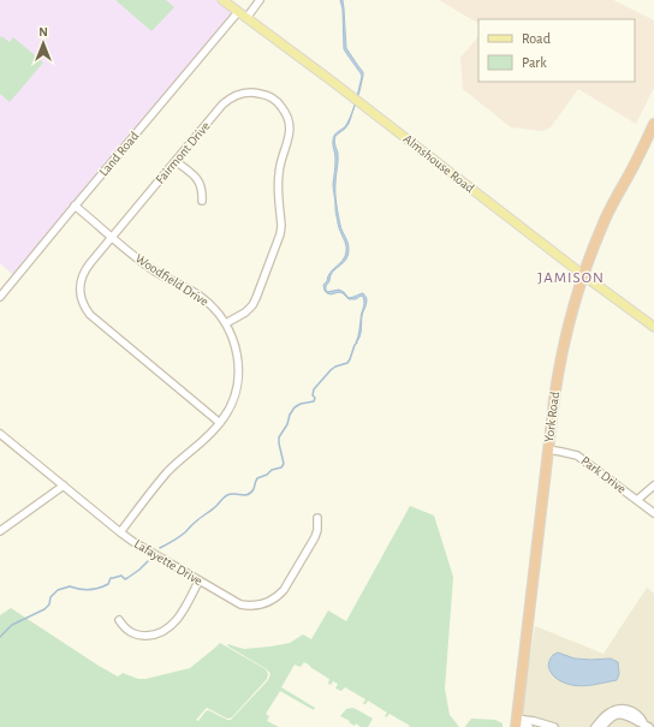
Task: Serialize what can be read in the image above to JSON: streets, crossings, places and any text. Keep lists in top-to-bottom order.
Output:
{
  "streets": {
    "highway": ["York Road"],
    "main road": ["Almshouse Road"],
    "street": [
      "Fairmont Drive",
      "Land Road",
      "Woodfield Drive",
      "Park Drive",
      "Lafayette Drive"
    ]
  },
  "crossings": [
    ["Fairmont Drive", "Woodfield Drive"],
    ["Land Road", "Almshouse Road"],
    ["Land Road", "Woodfield Drive"],
    ["Almshouse Road", "York Road"],
    ["Woodfield Drive", "Lafayette Drive"],
    ["York Road", "Park Drive"]
  ],
  "districts": ["JAMISON"],
  "legend": ["Road", "Park"],
  "north": "top"
}
